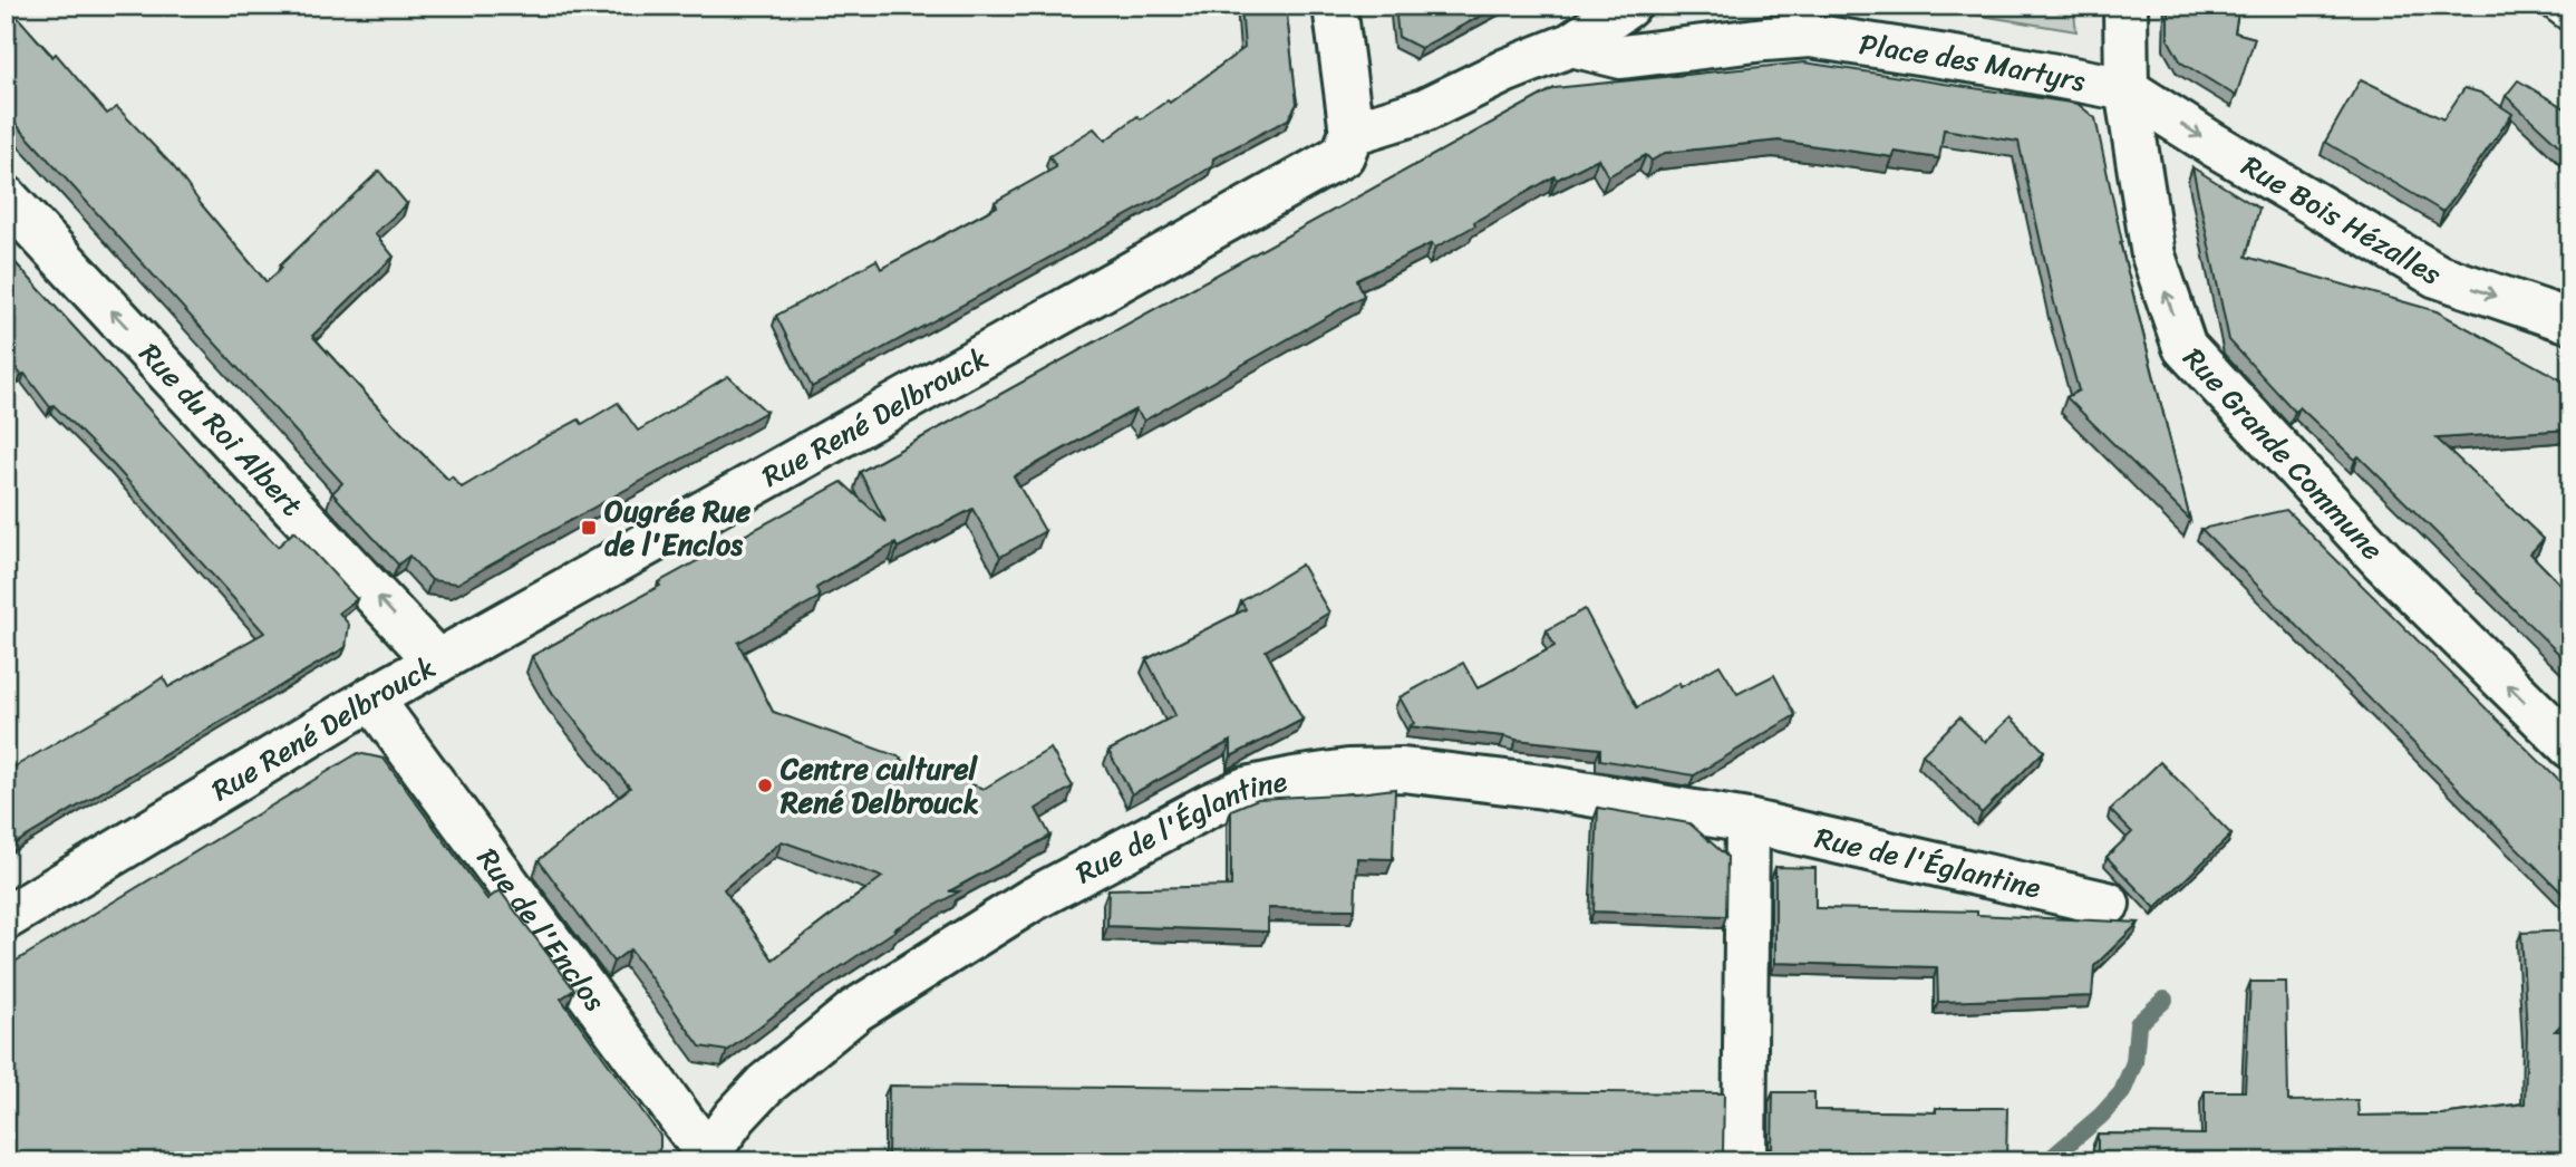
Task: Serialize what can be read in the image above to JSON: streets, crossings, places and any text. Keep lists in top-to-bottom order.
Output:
{
  "streets": {
    "street": [
      "Place des Martyrs",
      "Rue Bois Hézalles",
      "Rue René Delbrouck",
      "Rue du Roi Albert",
      "Rue Grande Commune",
      "Rue de l'Églantine",
      "Rue de l'Enclos"
    ]
  },
  "crossings": [
    ["Place des Martyrs", "Rue Bois Hézalles"],
    ["Place des Martyrs", "Rue René Delbrouck"],
    ["Place des Martyrs", "Rue Grande Commune"],
    ["Rue Bois Hézalles", "Rue Grande Commune"],
    ["Rue René Delbrouck", "Rue du Roi Albert"],
    ["Rue René Delbrouck", "Rue de l'Enclos"],
    ["Rue de l'Églantine", "Rue de l'Enclos"]
  ],
  "one_way": ["Rue Bois Hézalles", "Rue du Roi Albert", "Rue Grande Commune"],
  "places": {
    "transit": ["Ougrée Rue de l'Enclos"],
    "other": ["Centre culturel René Delbrouck"]
  }
}
